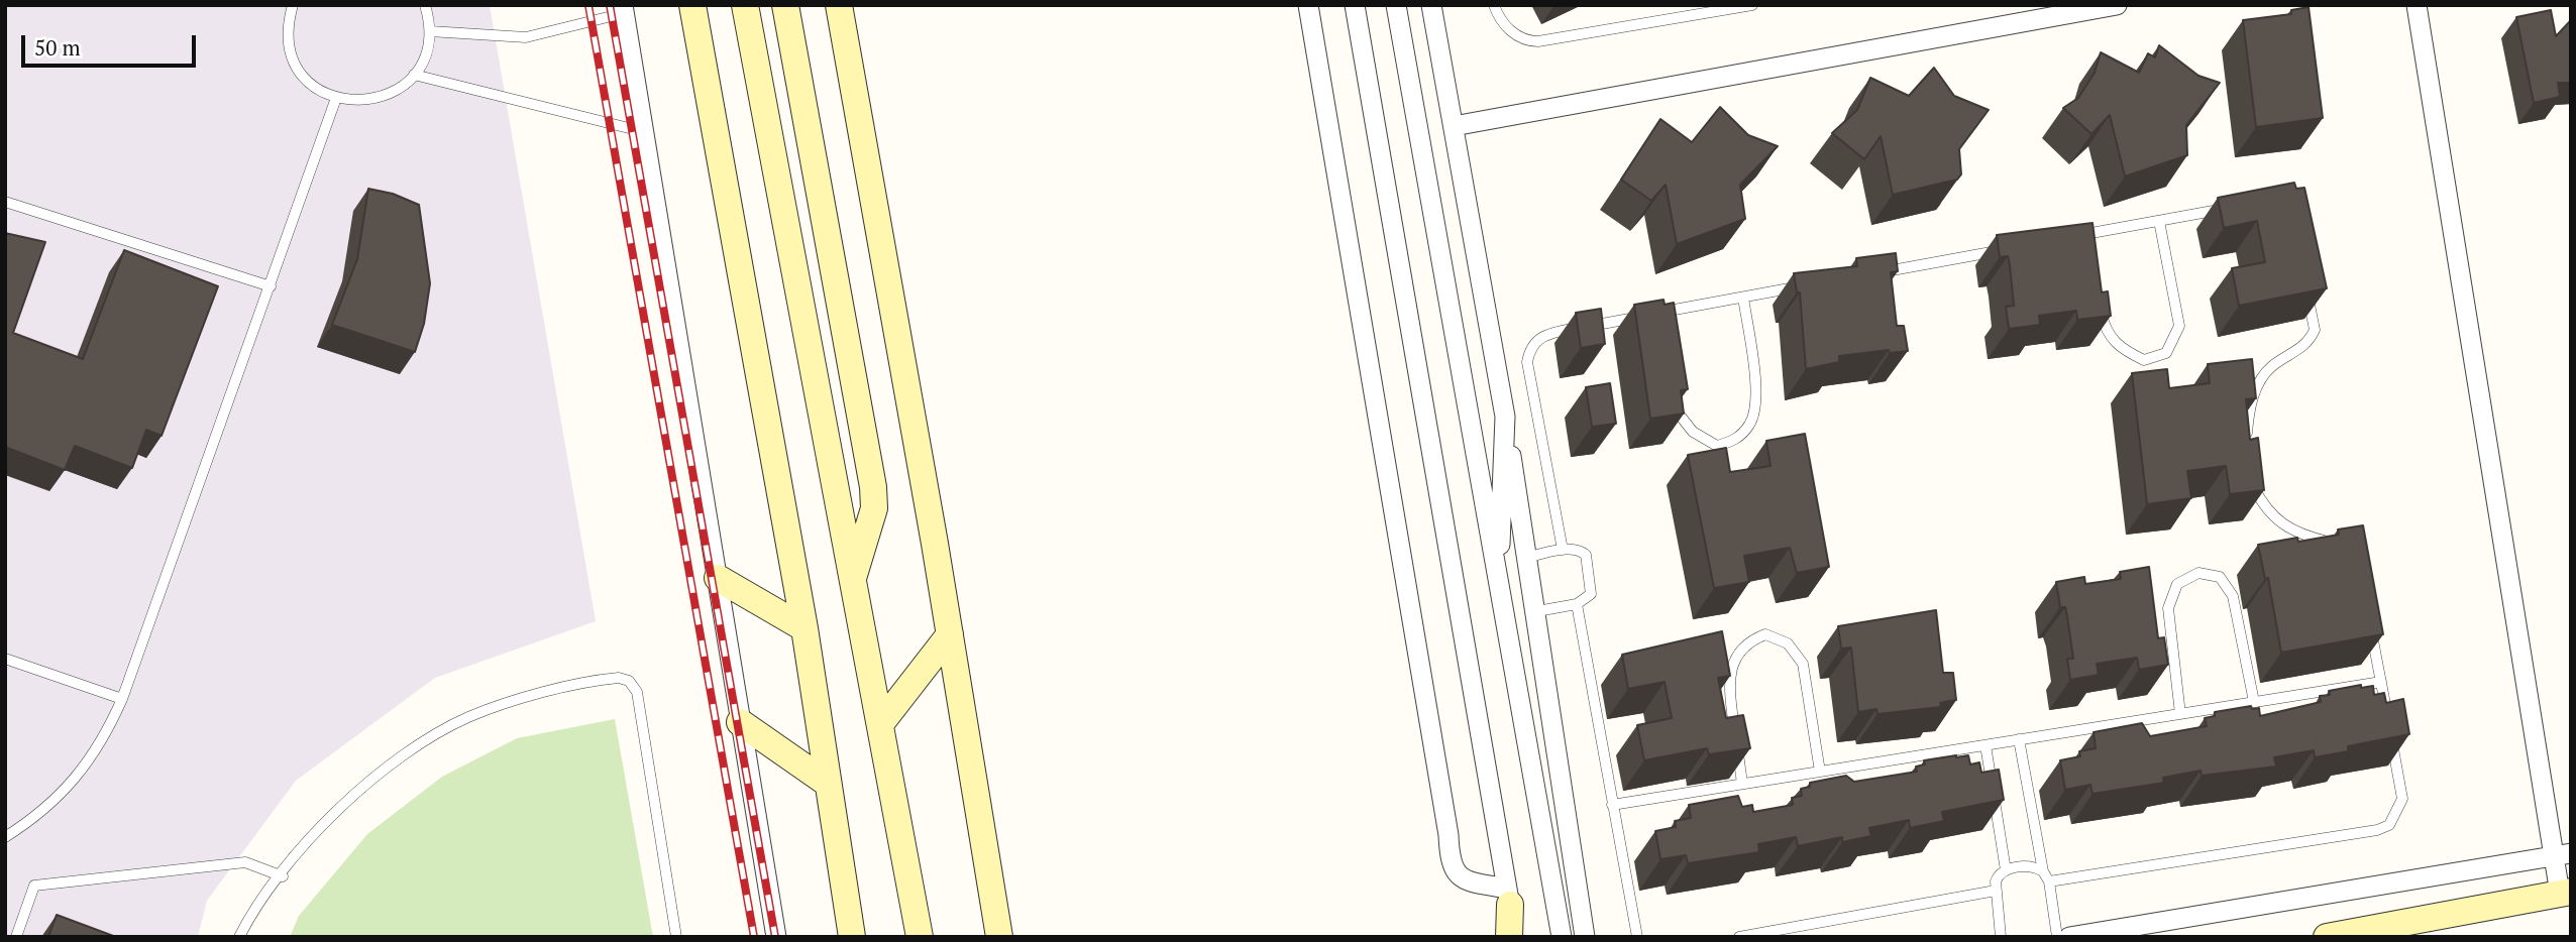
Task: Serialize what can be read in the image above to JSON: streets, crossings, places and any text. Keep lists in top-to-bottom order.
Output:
{
  "scale_bar": "50 m"
}
